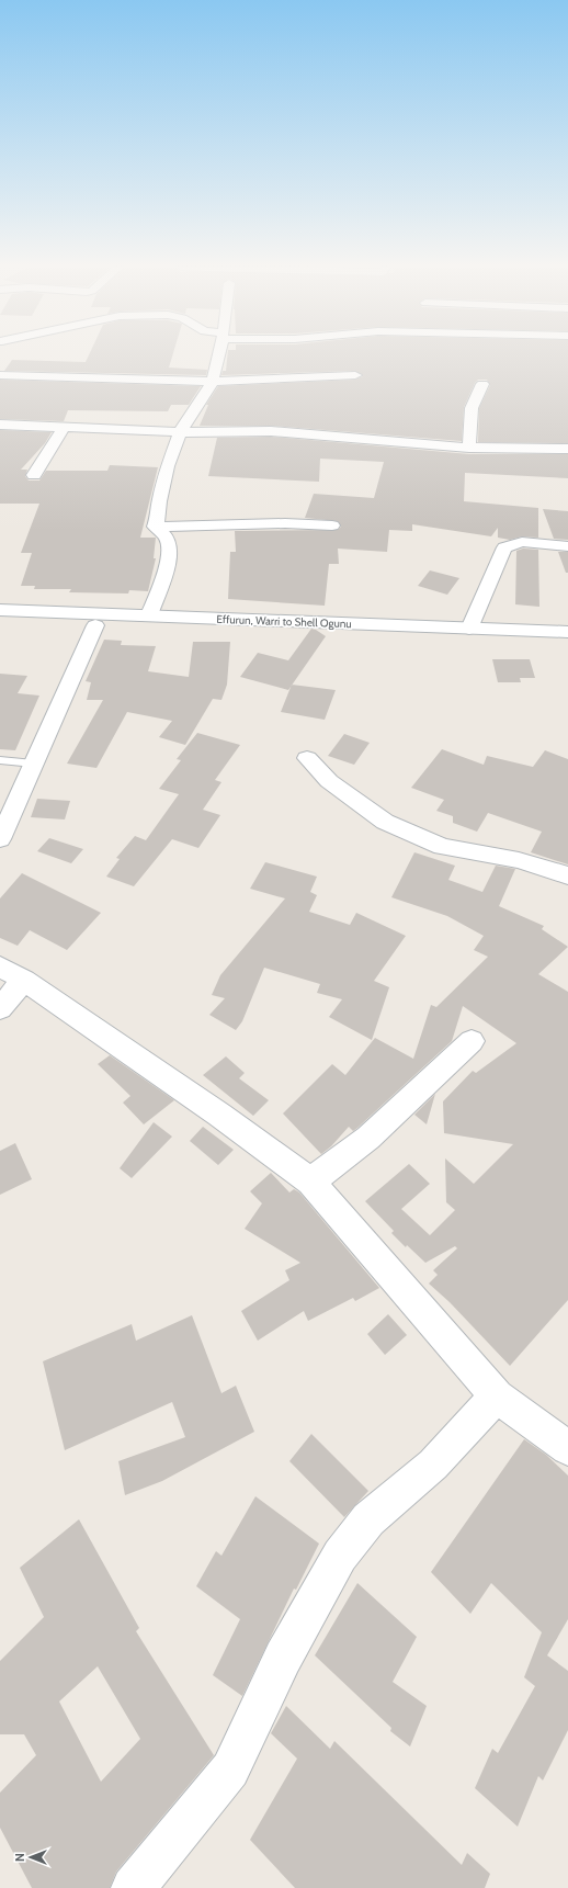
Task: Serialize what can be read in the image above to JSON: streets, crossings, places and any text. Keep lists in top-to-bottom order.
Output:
{
  "streets": {
    "street": ["Effurun, Warri to Shell Ogunu"]
  },
  "north": "left"
}
